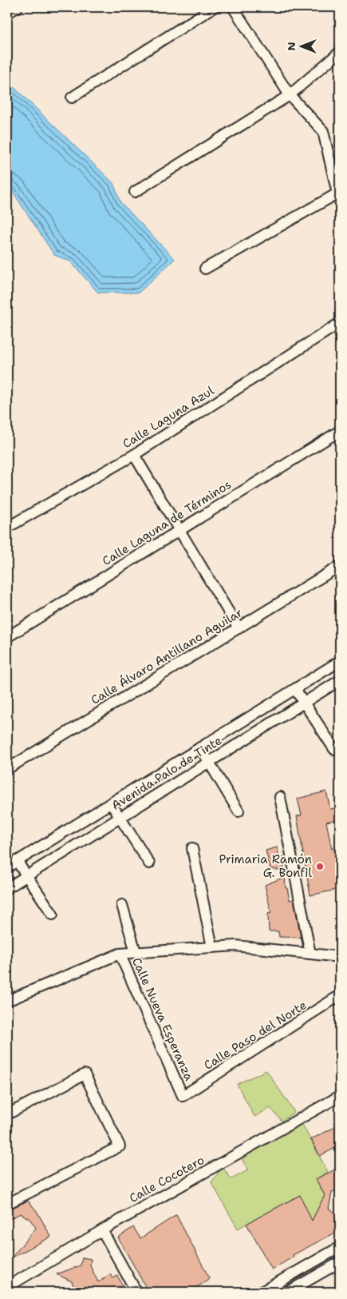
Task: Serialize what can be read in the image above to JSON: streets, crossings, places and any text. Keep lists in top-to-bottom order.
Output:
{
  "streets": {
    "street": [
      "Calle Laguna Azul",
      "Calle Laguna de Términos",
      "Calle Álvaro Antillano Aguilar",
      "Avenida Palo de Tinte",
      "Calle Nueva Esperanza",
      "Calle Paso del Norte",
      "Calle Cocotero"
    ]
  },
  "crossings": [
    ["Calle Nueva Esperanza", "Calle Paso del Norte"]
  ],
  "places": ["Primaria Ramón G. Bonfil"],
  "north": "left"
}
